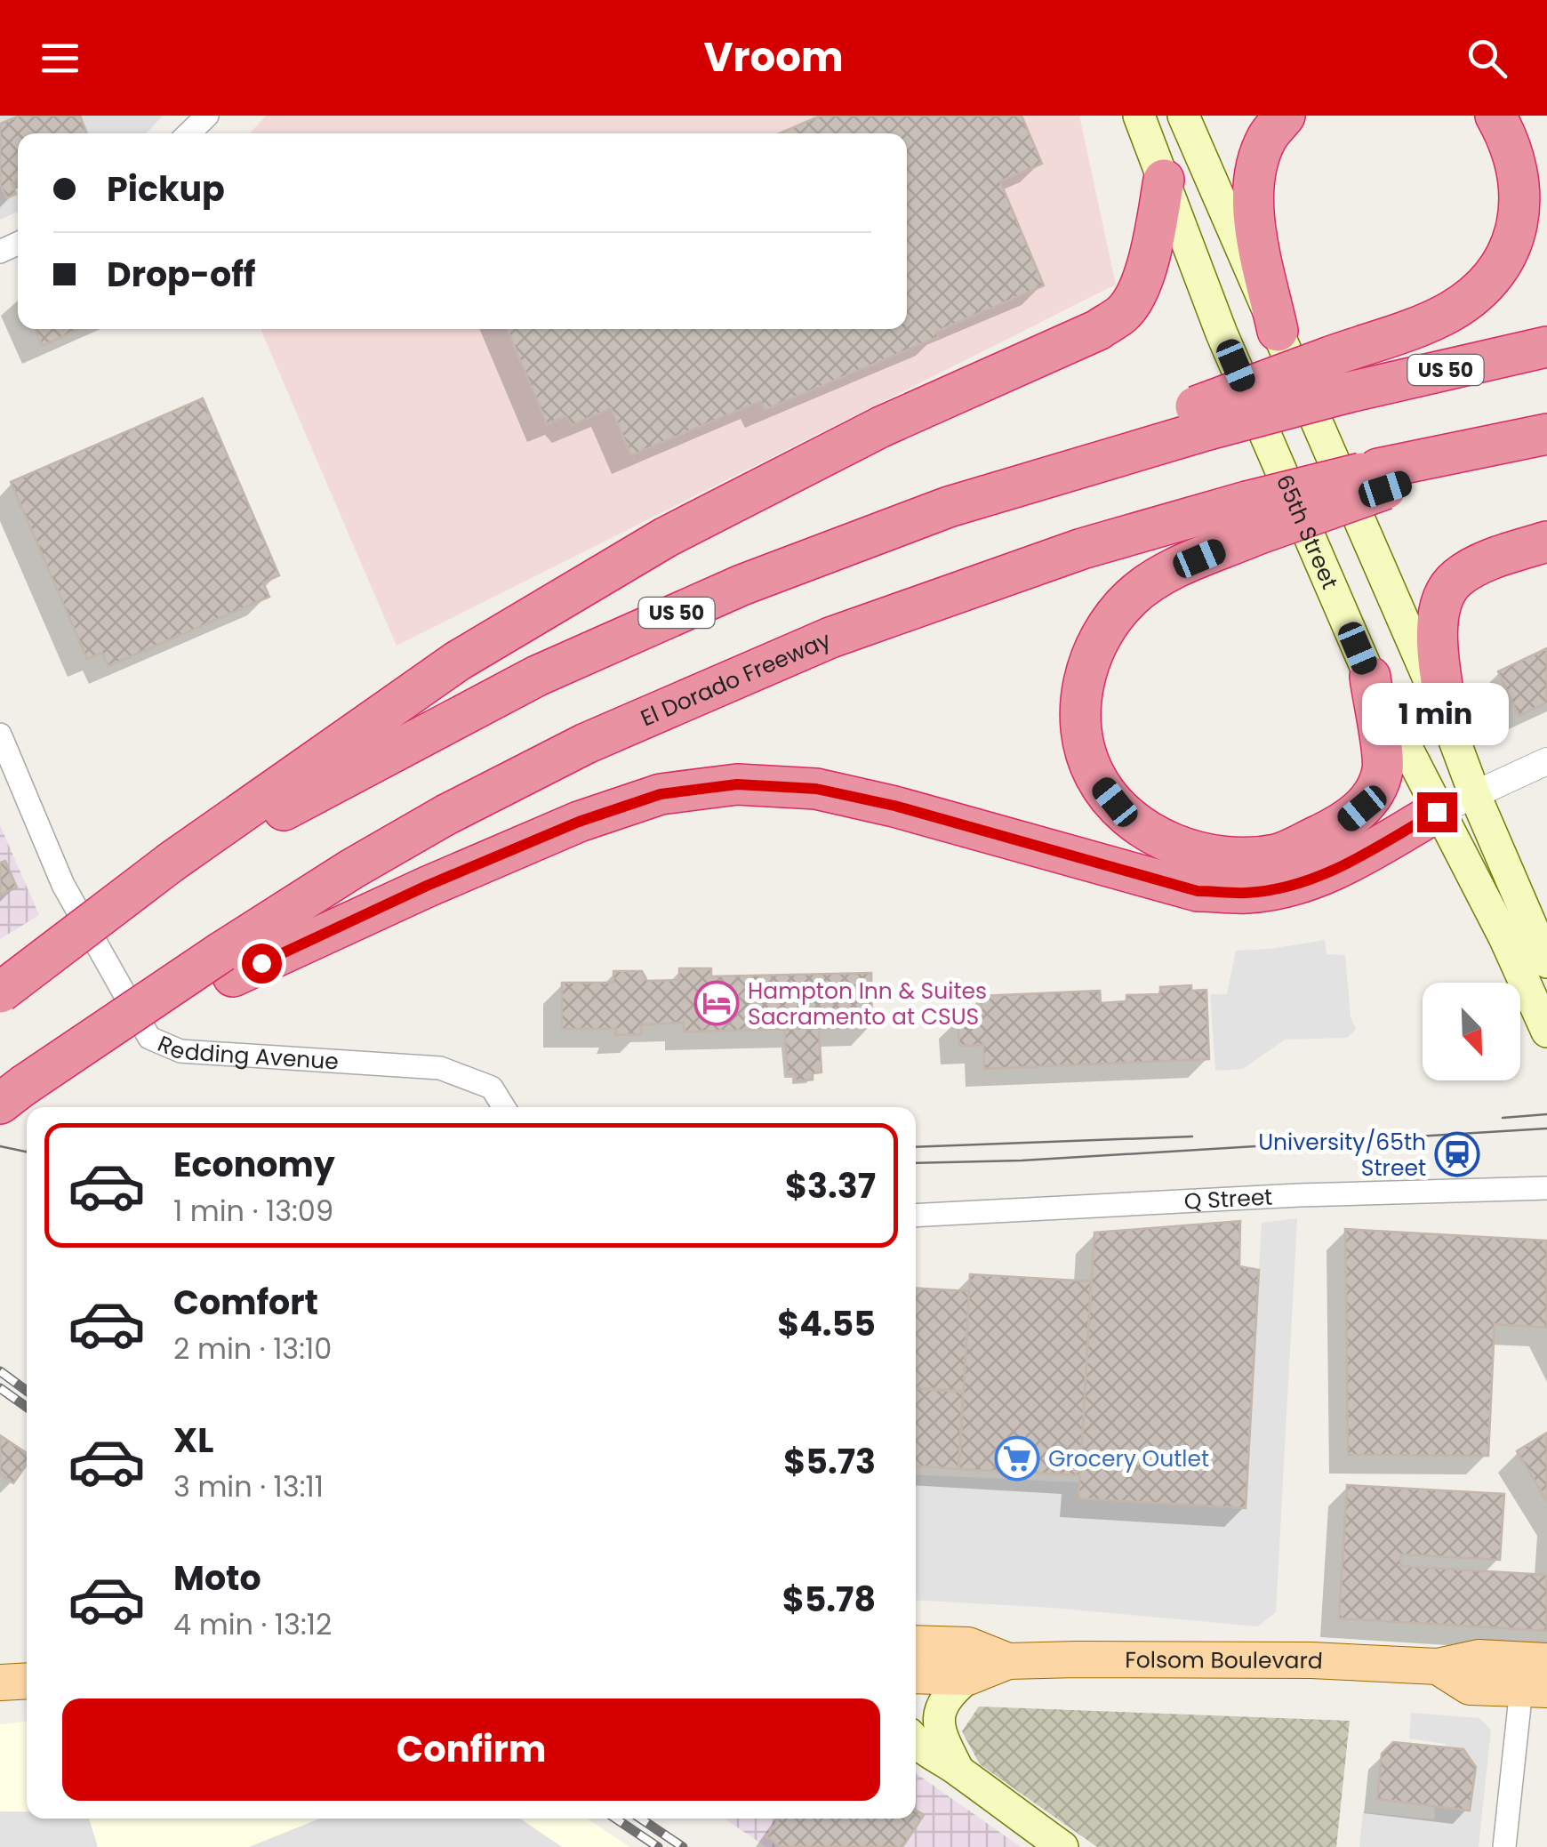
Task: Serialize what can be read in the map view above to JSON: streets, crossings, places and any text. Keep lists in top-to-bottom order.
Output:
{
  "streets": {
    "highway": ["US 50", "El Dorado Freeway"],
    "main road": ["65th Street", "Folsom Boulevard"],
    "street": ["Redding Avenue", "Q Street"]
  },
  "places": {
    "hotel": ["Hampton Inn & Suites Sacramento at CSUS"],
    "station": ["University/65th Street"],
    "supermarket": ["Grocery Outlet"]
  },
  "north": "bottom right",
  "page": {
    "header": "Vroom",
    "banner": ["Pickup", "Drop-off"],
    "bubble": "1 min",
    "list": [
      {
        "name": "Economy",
        "note": "1 min · 13:09",
        "value": "$3.37"
      },
      {
        "name": "Comfort",
        "note": "2 min · 13:10",
        "value": "$4.55"
      },
      {
        "name": "XL",
        "note": "3 min · 13:11",
        "value": "$5.73"
      },
      {
        "name": "Moto",
        "note": "4 min · 13:12",
        "value": "$5.78"
      }
    ],
    "buttons": "Confirm"
  }
}
